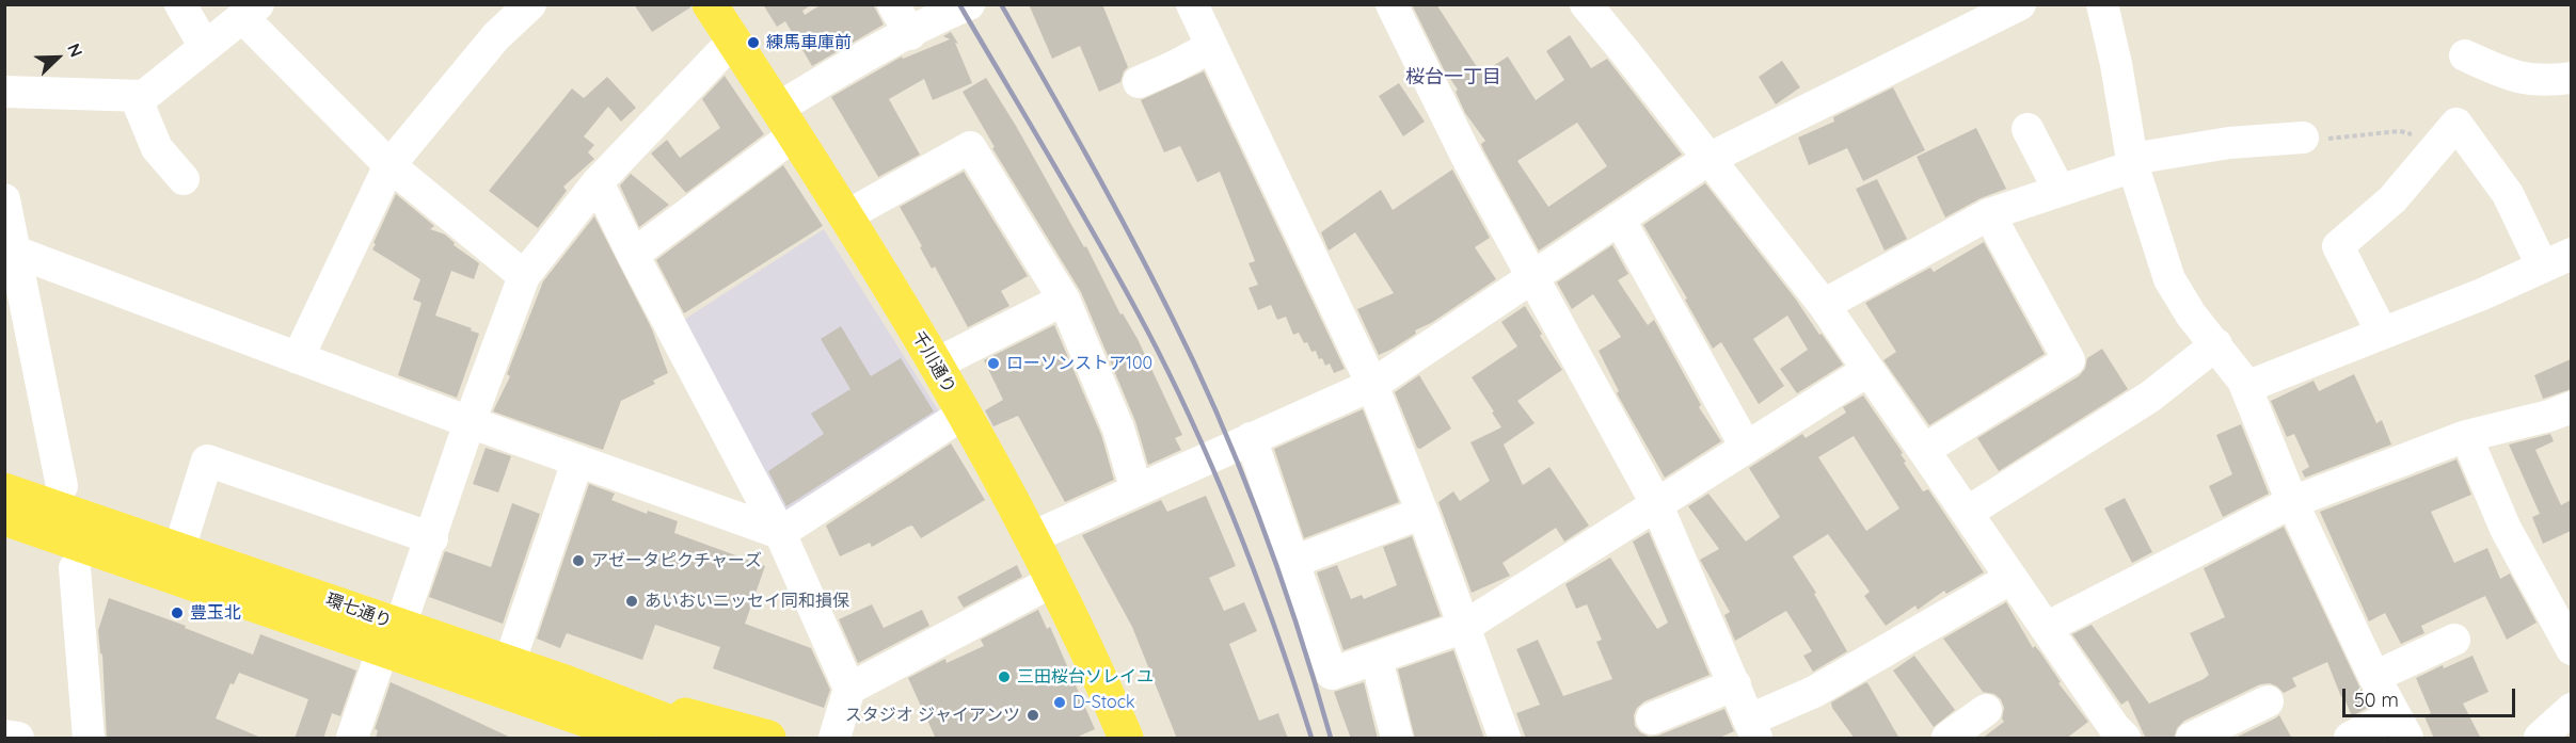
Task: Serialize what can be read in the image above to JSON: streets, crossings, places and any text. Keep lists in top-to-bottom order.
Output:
{
  "streets": {
    "main road": ["千川通り", "環七通り"]
  },
  "districts": ["桜台一丁目"],
  "places": [
    "練馬車庫前",
    "ローソンストア100",
    "アゼータピクチャーズ",
    "あいおいニッセイ同和損保",
    "豊玉北",
    "三田桜台ソレイユ",
    "D-Stock",
    "スタジオ ジャイアンツ"
  ],
  "scale_bar": "50 m",
  "north": "top right"
}
